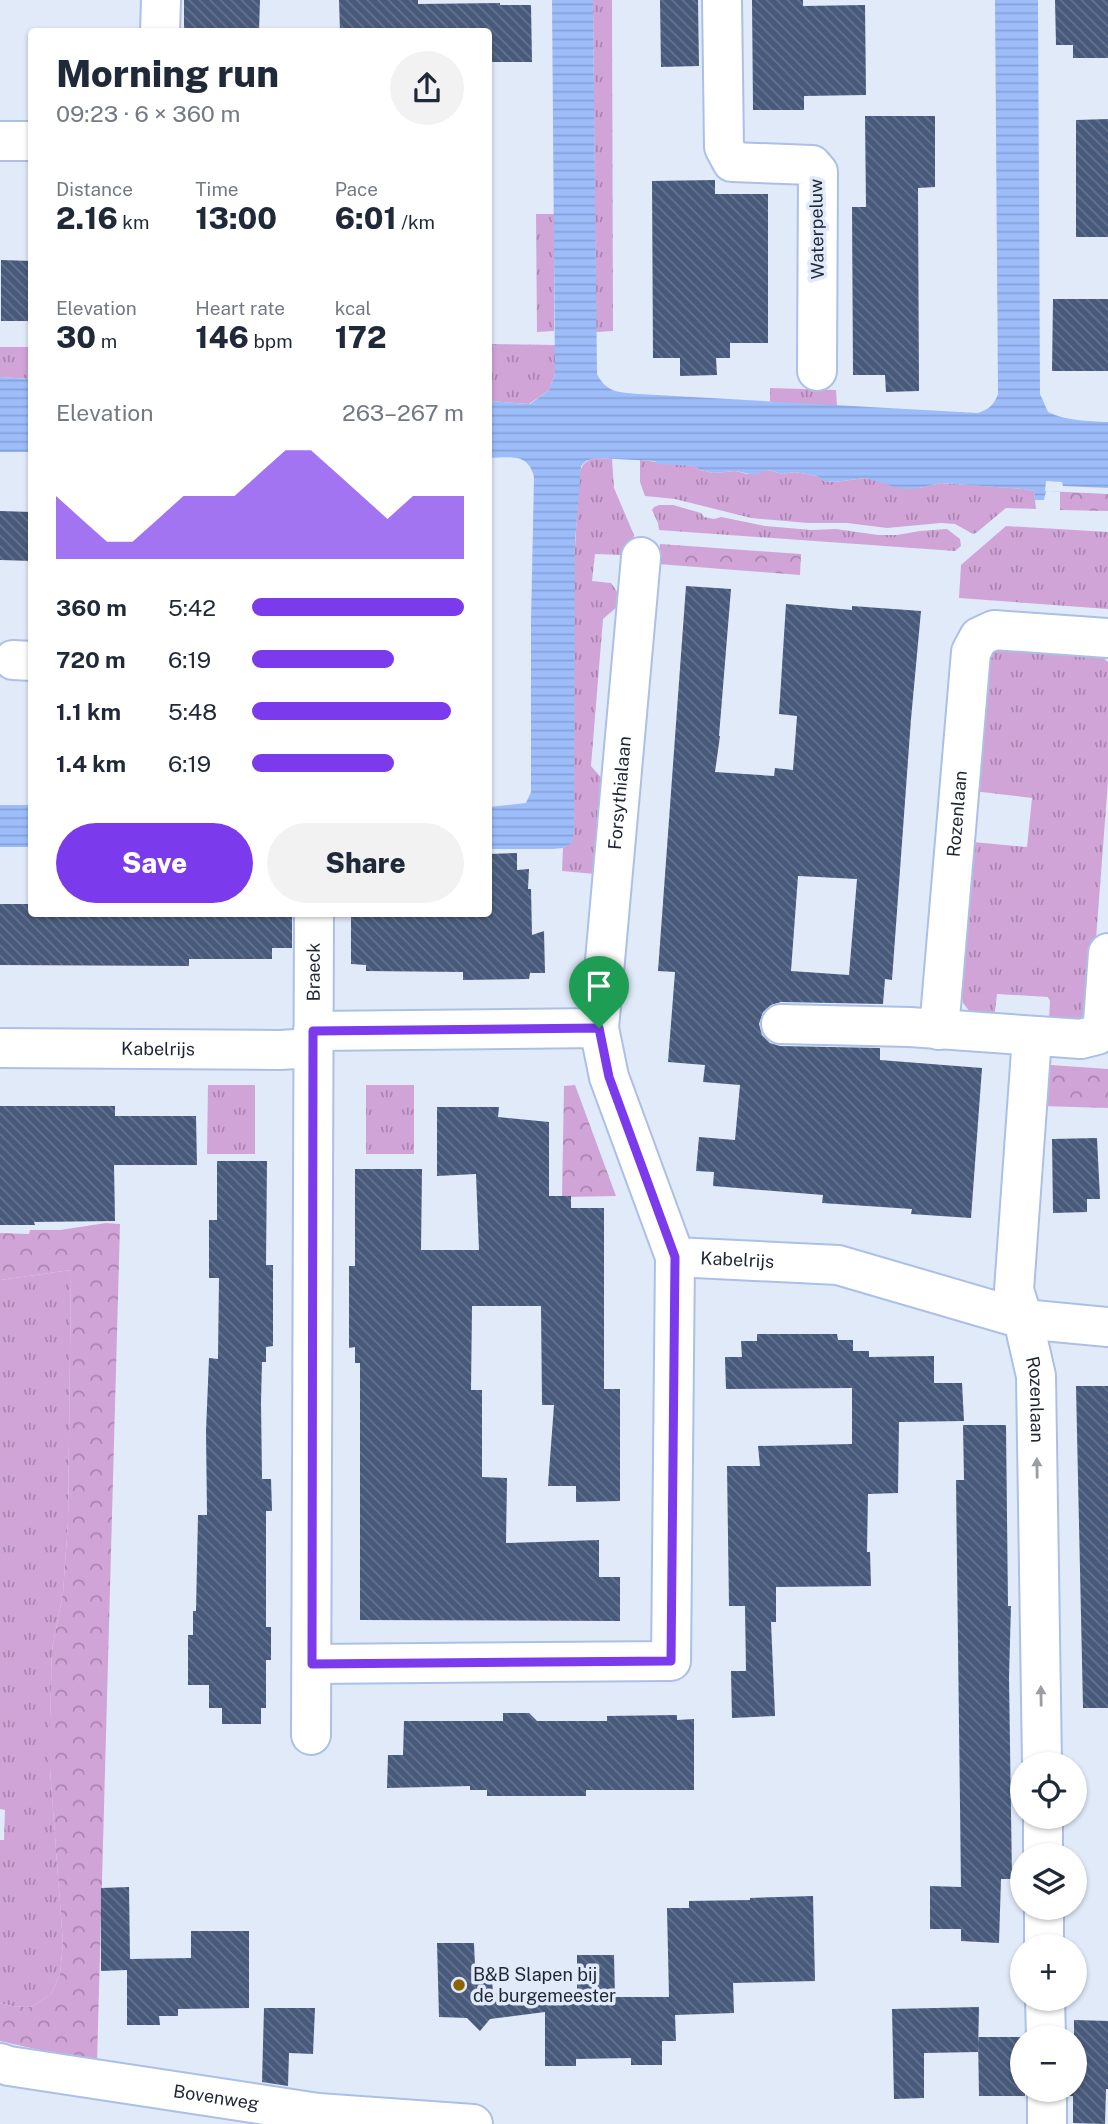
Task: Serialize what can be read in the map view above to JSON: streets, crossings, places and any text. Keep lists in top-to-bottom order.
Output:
{
  "streets": {
    "street": [
      "Waterpeluw",
      "Forsythialaan",
      "Rozenlaan",
      "Braeck",
      "Kabelrijs",
      "Bovenweg"
    ]
  },
  "crossings": [
    ["Forsythialaan", "Kabelrijs"],
    ["Rozenlaan", "Kabelrijs"],
    ["Braeck", "Kabelrijs"]
  ],
  "places": ["B&B Slapen bij de burgemeester"],
  "page": {
    "heading": ["Morning run", "09:23 · 6 × 360 m"],
    "stats": [
      ["Distance", "2.16 km"],
      ["Time", "13:00"],
      ["Pace", "6:01 /km"],
      ["Elevation", "30 m"],
      ["Heart rate", "146 bpm"],
      ["kcal", "172"]
    ],
    "chart": ["Elevation", "263–267 m"],
    "list": [
      {
        "name": "360 m",
        "note": "5:42"
      },
      {
        "name": "720 m",
        "note": "6:19"
      },
      {
        "name": "1.1 km",
        "note": "5:48"
      },
      {
        "name": "1.4 km",
        "note": "6:19"
      }
    ],
    "buttons": ["Save", "Share"],
    "map_buttons": ["+", "−"]
  }
}
